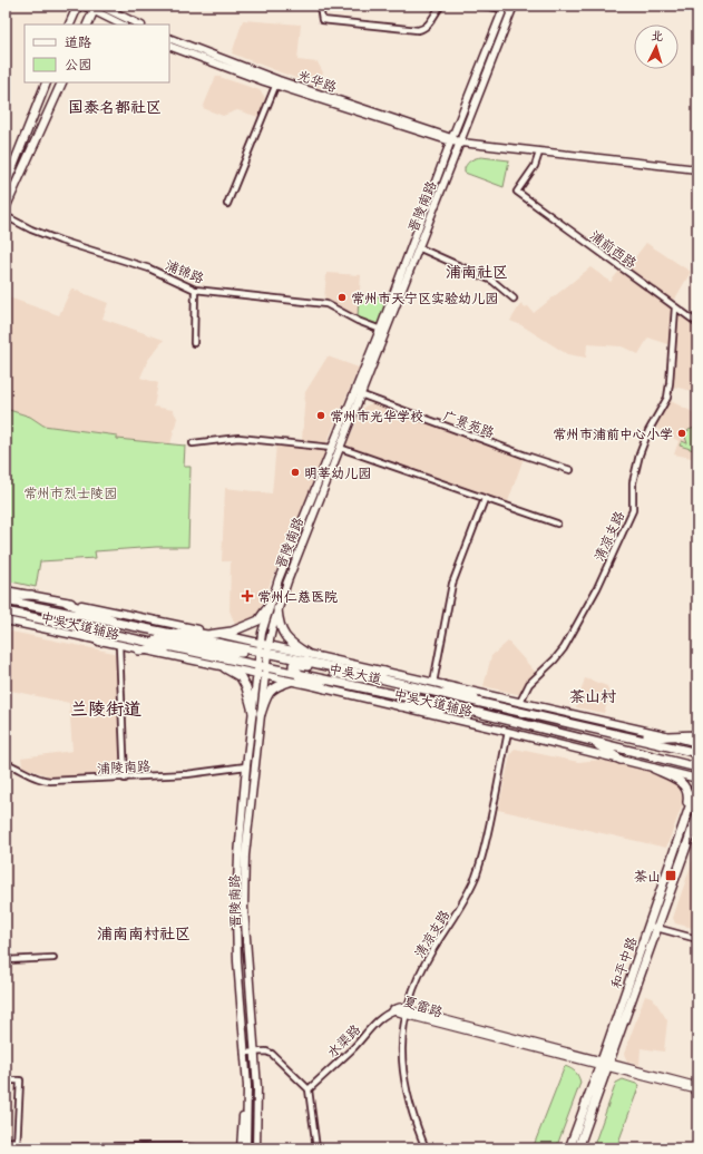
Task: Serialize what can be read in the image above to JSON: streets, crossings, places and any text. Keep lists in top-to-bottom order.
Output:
{
  "streets": {
    "main road": [
      "光华路",
      "晋陵南路",
      "中吴大道辅路",
      "中吴大道",
      "和平中路"
    ],
    "street": [
      "浦前西路",
      "浦锦路",
      "广景苑路",
      "清凉支路",
      "浦陵南路",
      "夏雷路",
      "水渠路"
    ]
  },
  "crossings": [
    ["光华路", "晋陵南路"],
    ["光华路", "浦前西路"],
    ["晋陵南路", "浦锦路"],
    ["晋陵南路", "广景苑路"],
    ["晋陵南路", "中吴大道辅路"],
    ["晋陵南路", "中吴大道"],
    ["晋陵南路", "浦陵南路"],
    ["浦前西路", "清凉支路"],
    ["清凉支路", "中吴大道辅路"],
    ["清凉支路", "夏雷路"],
    ["中吴大道辅路", "中吴大道"],
    ["和平中路", "夏雷路"],
    ["夏雷路", "水渠路"]
  ],
  "districts": [
    "国泰名都社区",
    "浦南社区",
    "茶山村",
    "兰陵街道",
    "浦南南村社区"
  ],
  "parks": ["常州市烈士陵园"],
  "places": {
    "other": [
      "常州市天宁区实验幼儿园",
      "常州市光华学校",
      "常州市浦前中心小学",
      "明莘幼儿园"
    ],
    "health": ["常州仁慈医院"],
    "transit": ["茶山"]
  },
  "legend": ["道路", "公园"],
  "north": "top"
}
